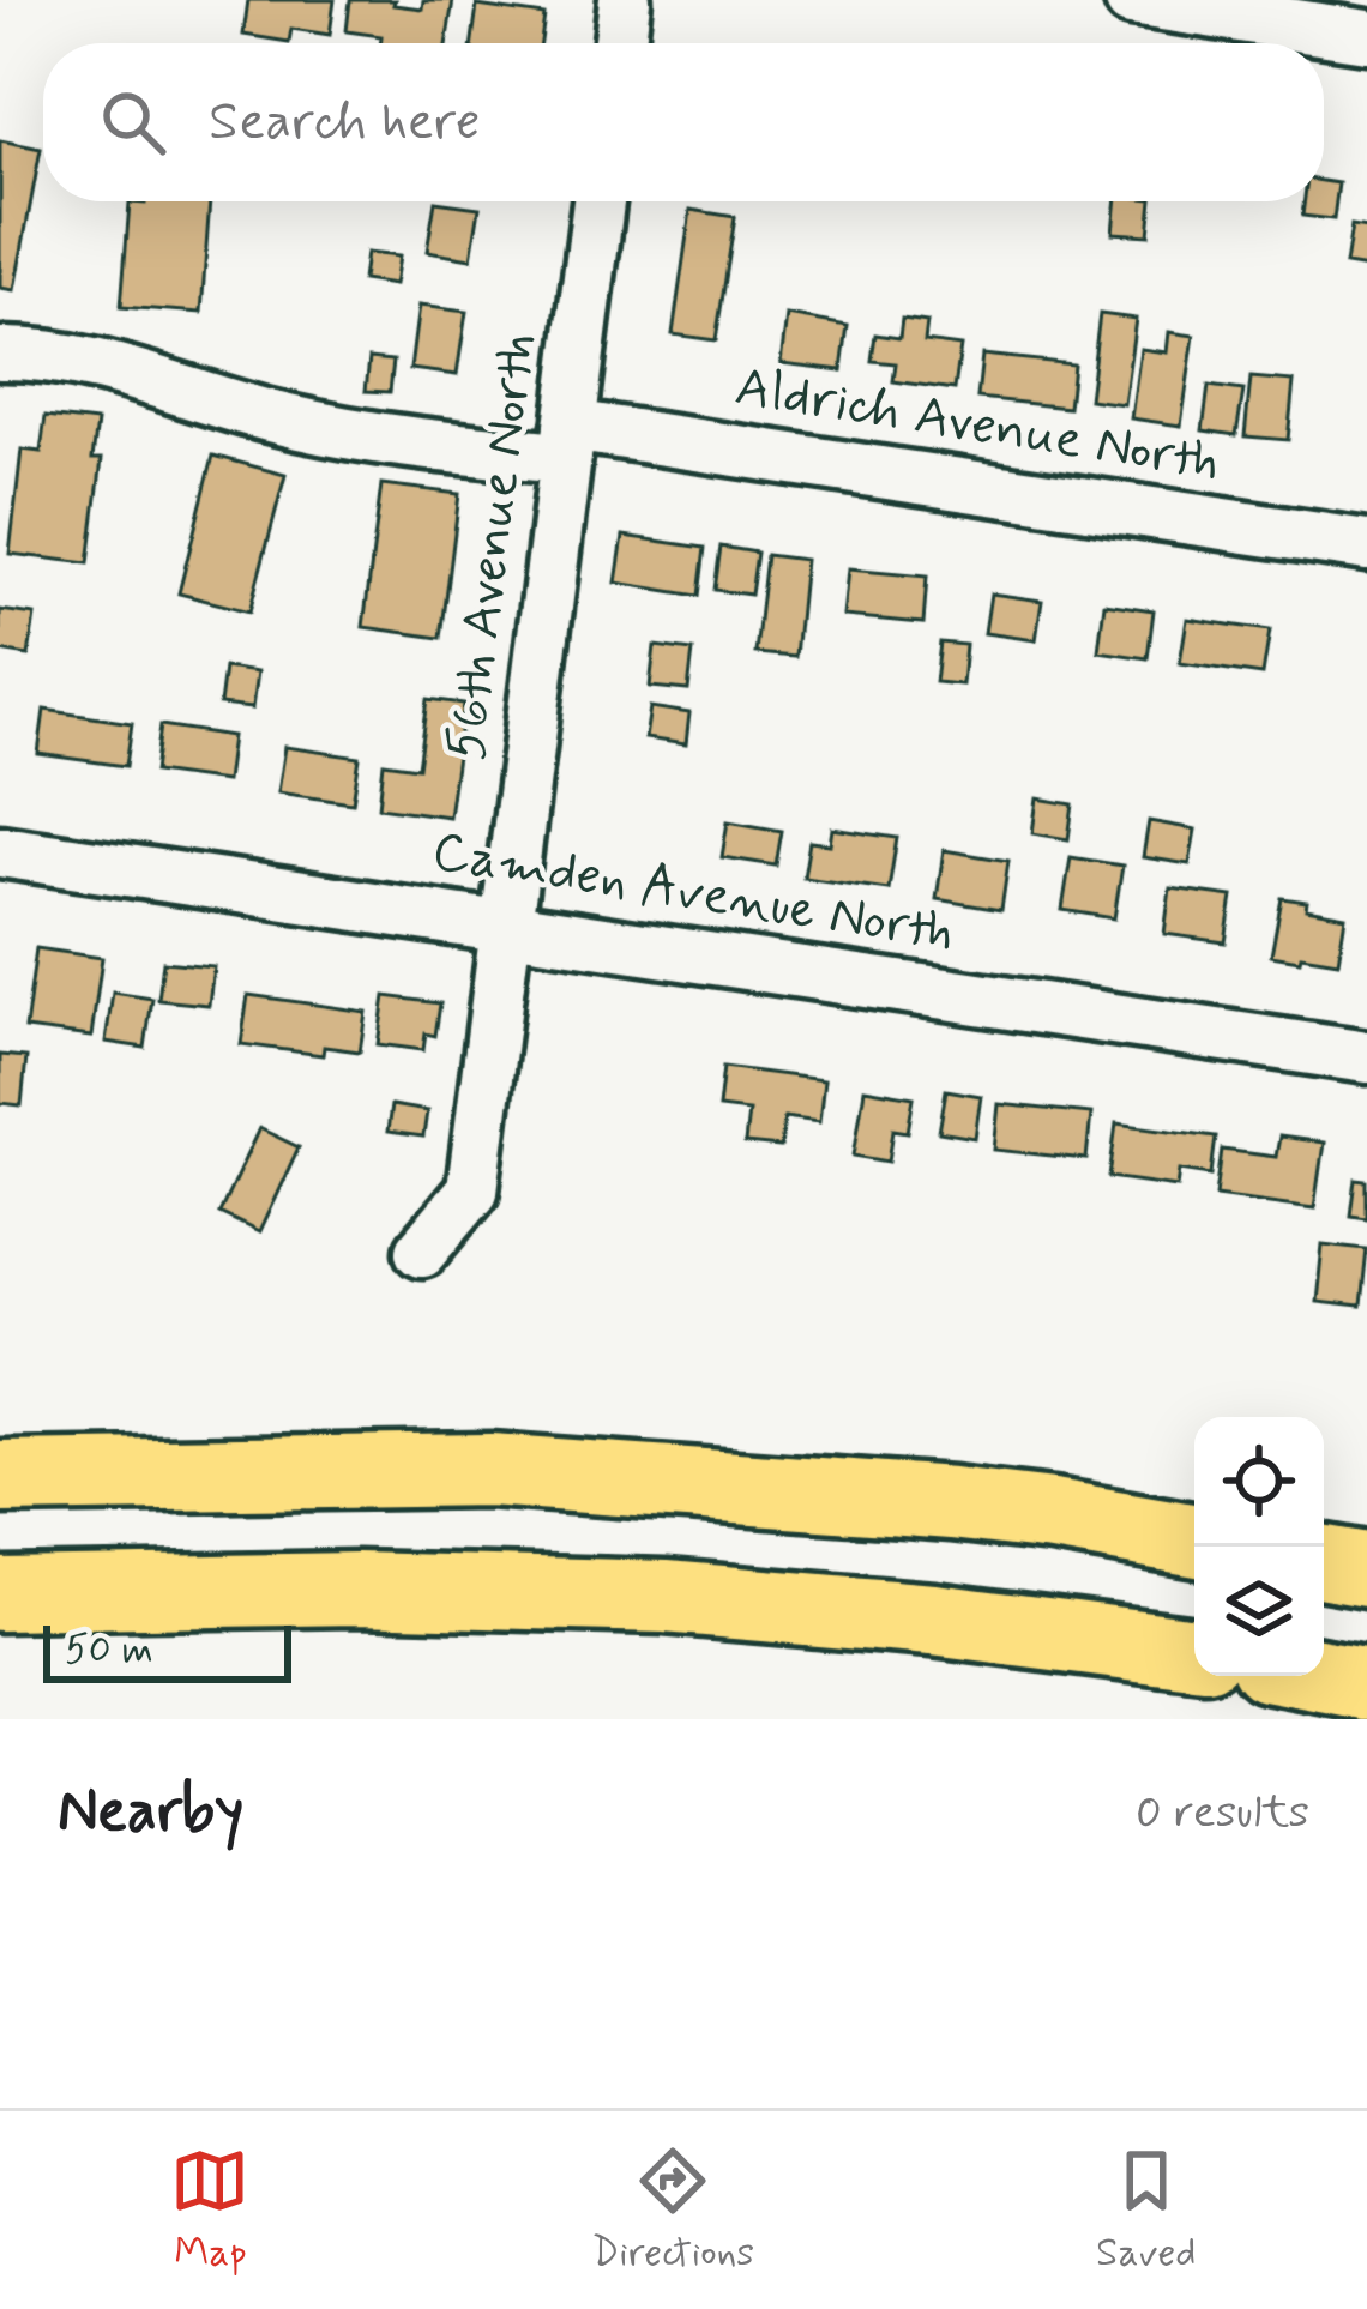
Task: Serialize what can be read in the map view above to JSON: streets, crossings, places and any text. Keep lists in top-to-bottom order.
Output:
{
  "streets": {
    "street": ["Aldrich Avenue North", "56th Avenue North", "Camden Avenue North"]
  },
  "crossings": [
    ["Aldrich Avenue North", "56th Avenue North"],
    ["56th Avenue North", "Camden Avenue North"]
  ],
  "scale_bar": "50 m",
  "page": {
    "search": "Search here",
    "scale": "50 m",
    "heading": ["Nearby", "0 results"],
    "nav": ["Map", "Directions", "Saved"]
  }
}
